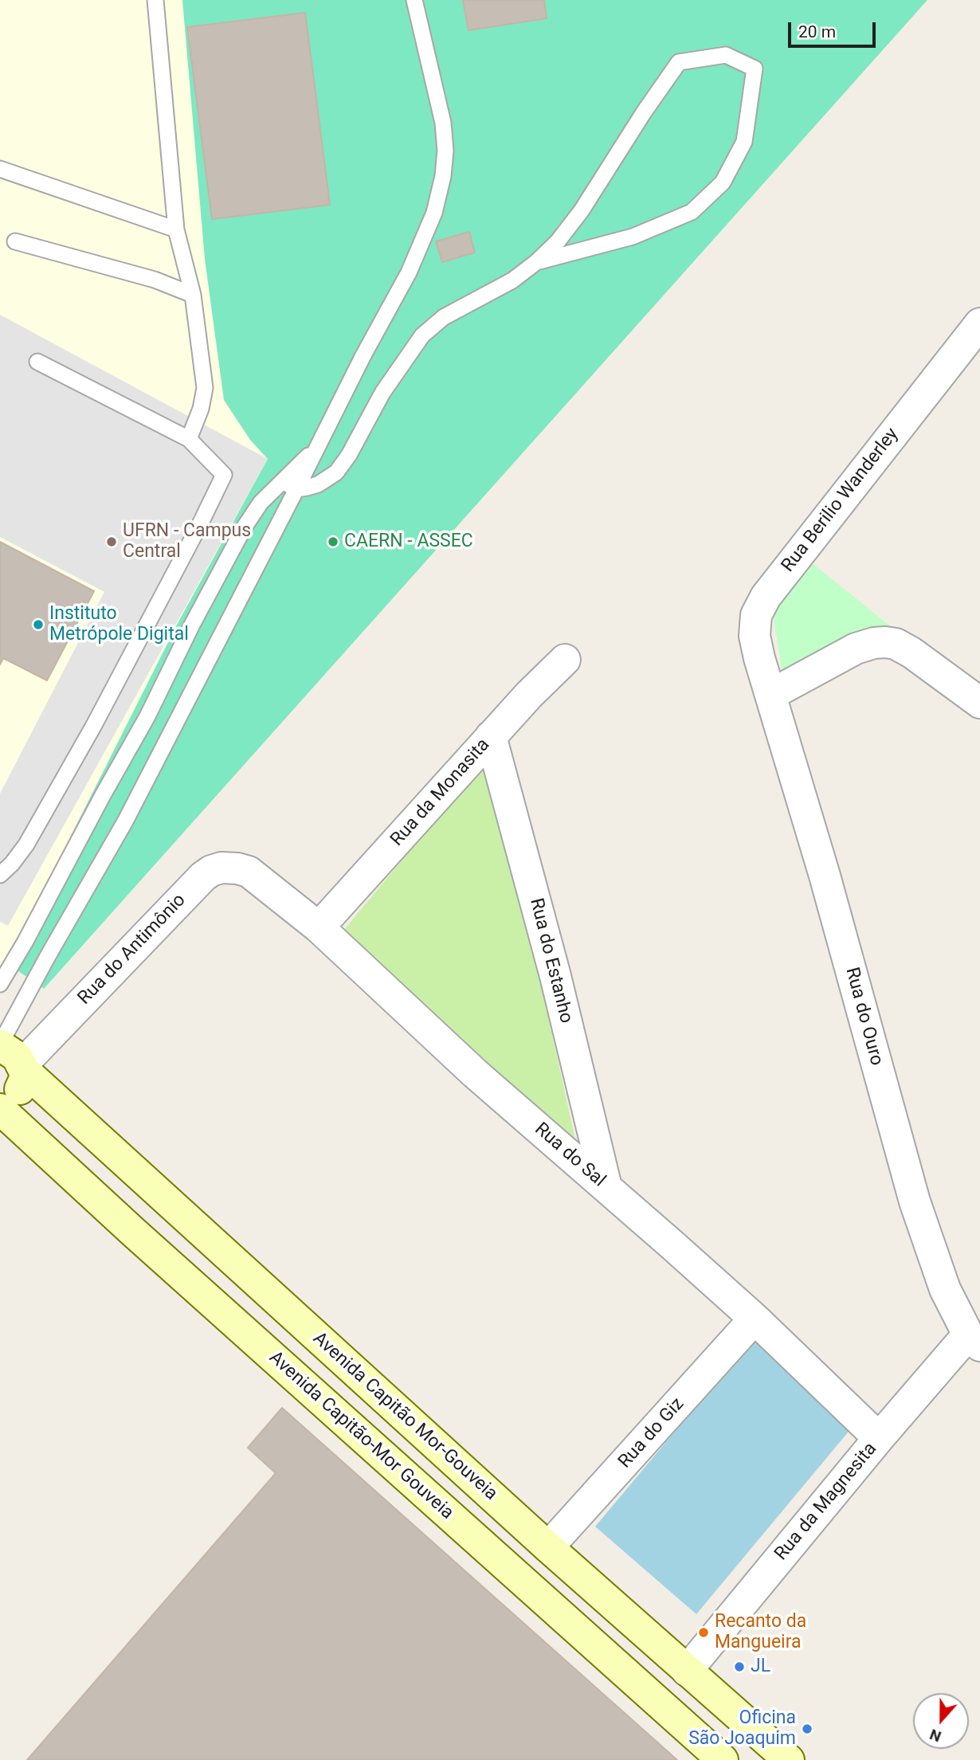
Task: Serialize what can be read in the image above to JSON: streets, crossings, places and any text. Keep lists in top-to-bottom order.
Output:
{
  "streets": {
    "main road": ["Avenida Capitão Mor-Gouveia", "Avenida Capitão-Mor Gouveia"],
    "street": [
      "Rua Berilio Wanderley",
      "Rua da Monasita",
      "Rua do Antimônio",
      "Rua do Estanho",
      "Rua do Ouro",
      "Rua do Sal",
      "Rua do Giz",
      "Rua da Magnesita"
    ]
  },
  "crossings": [
    ["Rua Berilio Wanderley", "Rua do Ouro"],
    ["Rua da Monasita", "Rua do Estanho"],
    ["Rua da Monasita", "Rua do Sal"],
    ["Rua do Antimônio", "Rua do Sal"],
    ["Rua do Antimônio", "Avenida Capitão Mor-Gouveia"],
    ["Rua do Estanho", "Rua do Sal"],
    ["Rua do Ouro", "Rua da Magnesita"],
    ["Rua do Sal", "Rua do Giz"],
    ["Rua do Sal", "Rua da Magnesita"],
    ["Avenida Capitão Mor-Gouveia", "Rua do Giz"],
    ["Avenida Capitão Mor-Gouveia", "Rua da Magnesita"]
  ],
  "places": [
    "UFRN - Campus Central",
    "CAERN - ASSEC",
    "Instituto Metrópole Digital",
    "Recanto da Mangueira",
    "JL",
    "Oficina São Joaquim"
  ],
  "scale_bar": "20 m",
  "north": "bottom"
}
